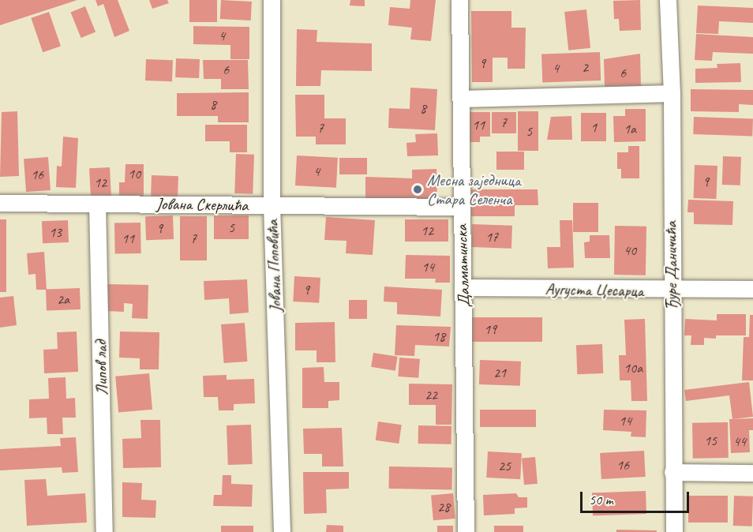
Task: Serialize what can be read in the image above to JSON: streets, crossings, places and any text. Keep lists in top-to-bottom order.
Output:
{
  "streets": {
    "street": [
      "Јована Скерлића",
      "Јована Поповића",
      "Далматинска",
      "Ђуре Даничића",
      "Аугуста Цесарца",
      "Липов лад"
    ]
  },
  "crossings": [
    ["Јована Скерлића", "Јована Поповића"],
    ["Јована Скерлића", "Далматинска"],
    ["Јована Скерлића", "Липов лад"],
    ["Далматинска", "Аугуста Цесарца"],
    ["Ђуре Даничића", "Аугуста Цесарца"]
  ],
  "places": ["Месна заједница Стара Селенча"],
  "house_numbers": [
    "4",
    "9",
    "2",
    "4",
    "6",
    "6",
    "8",
    "8",
    "7",
    "11",
    "1",
    "7",
    "1a",
    "5",
    "4",
    "10",
    "16",
    "9",
    "12",
    "5",
    "9",
    "12",
    "13",
    "17",
    "11",
    "7",
    "40",
    "14",
    "9",
    "2a",
    "19",
    "18",
    "10a",
    "21",
    "22",
    "14",
    "15",
    "44",
    "16",
    "25",
    "28"
  ],
  "scale_bar": "50 m"
}
